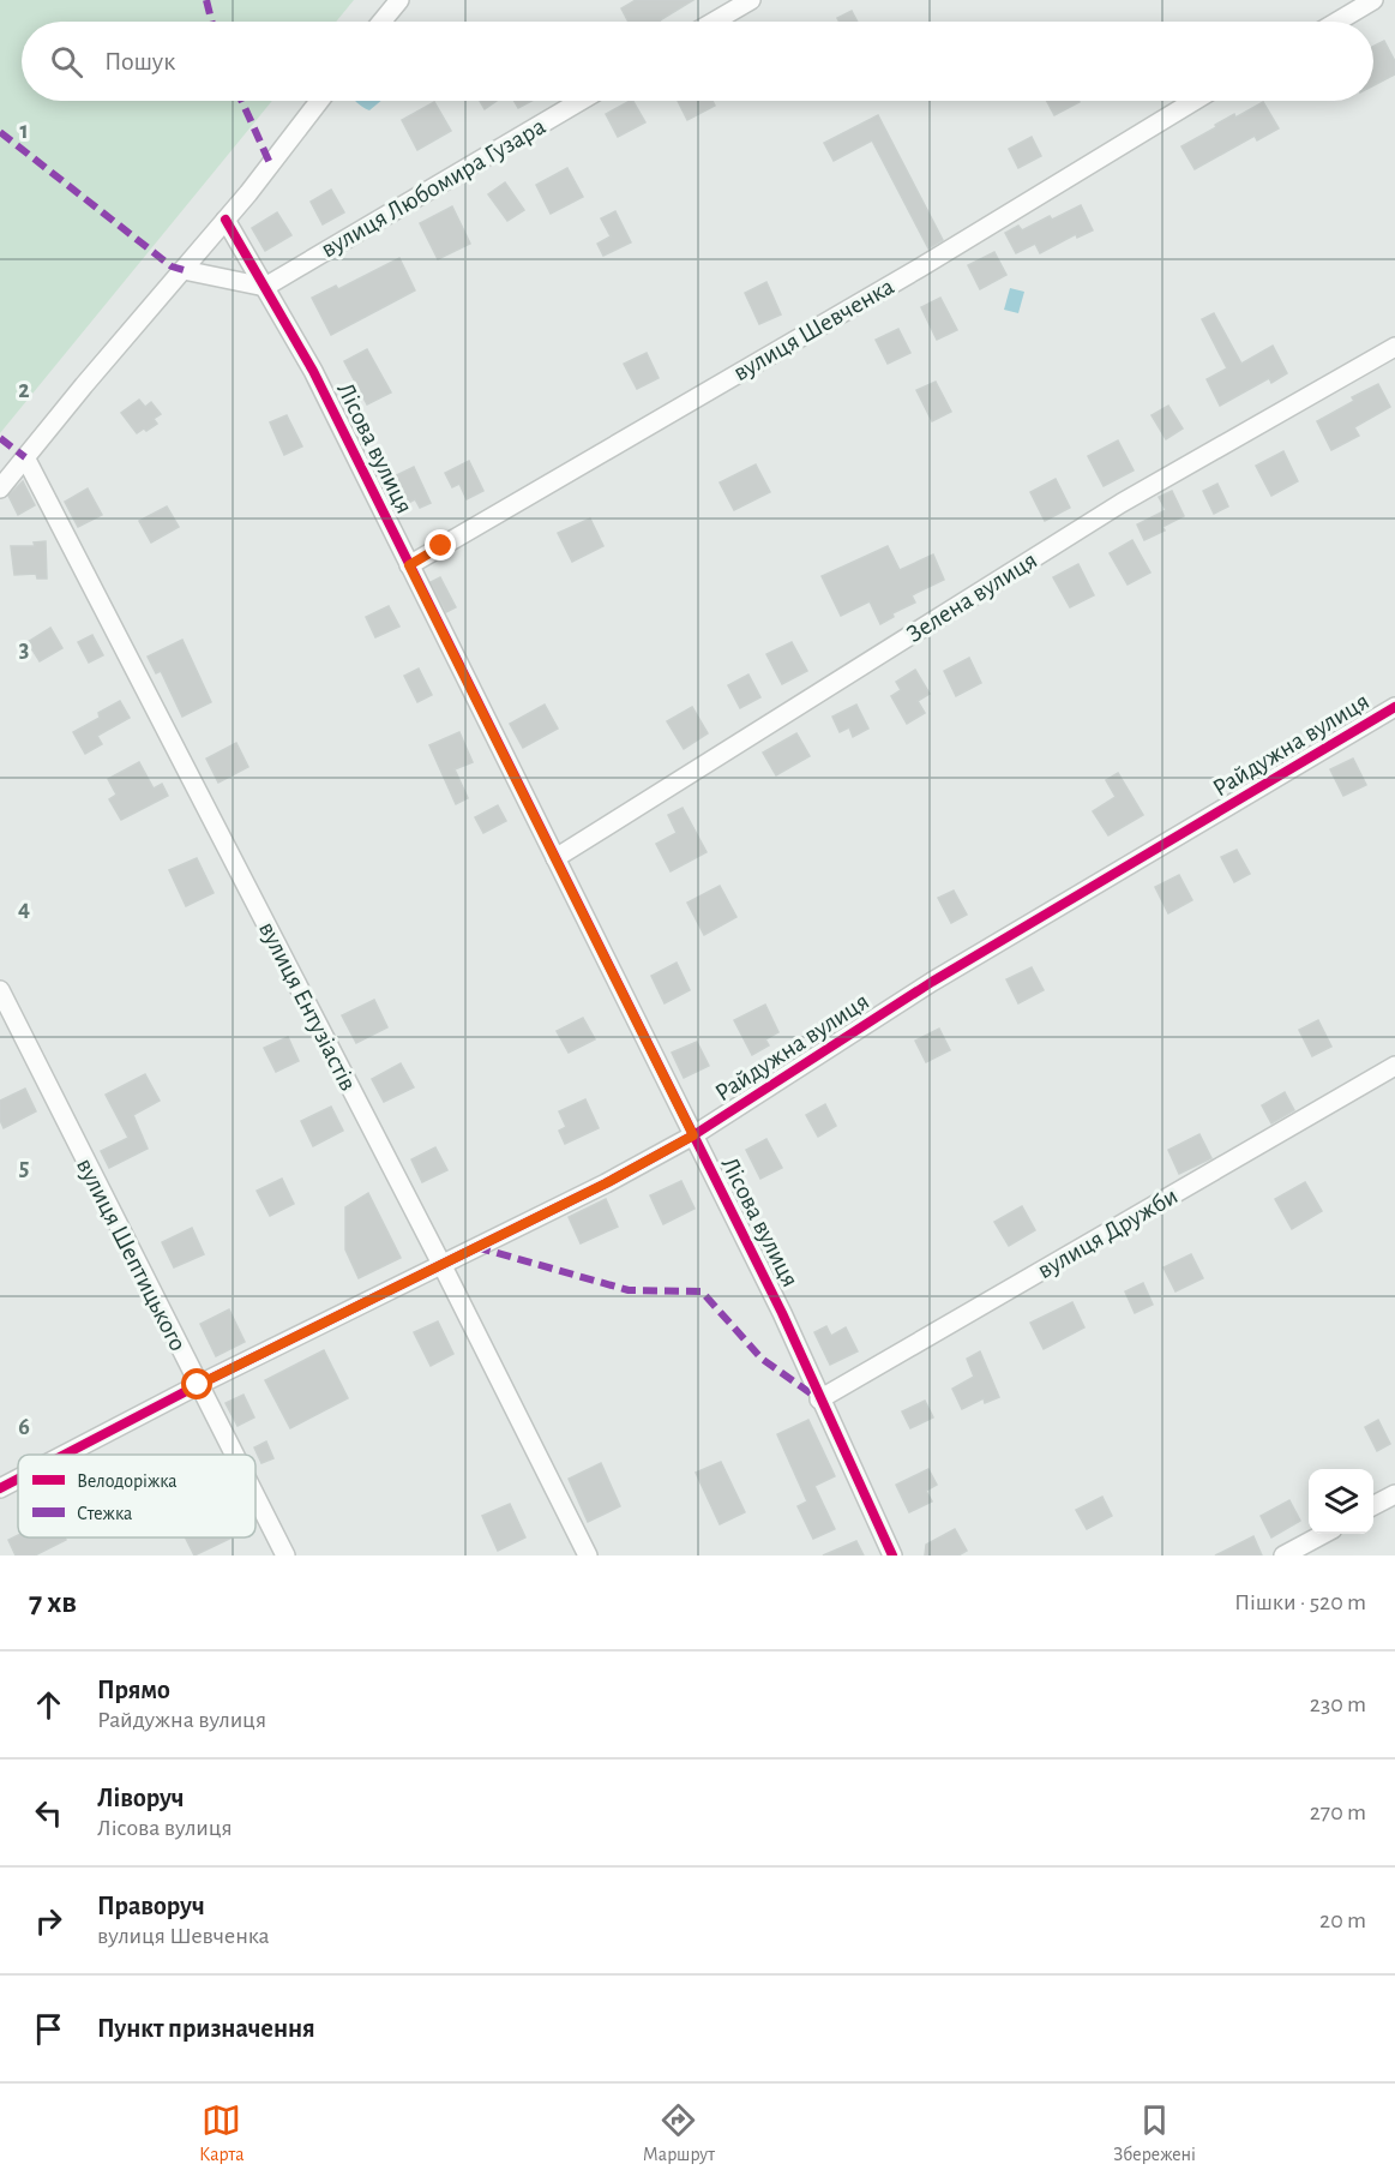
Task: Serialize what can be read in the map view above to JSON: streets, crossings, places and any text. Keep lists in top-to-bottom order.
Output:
{
  "streets": {
    "street": [
      "вулиця Любомира Гузара",
      "вулиця Шевченка",
      "Лісова вулиця",
      "Зелена вулиця",
      "Райдужна вулиця",
      "вулиця Ентузіастів",
      "вулиця Дружби",
      "вулиця Шептицького"
    ]
  },
  "crossings": [
    ["вулиця Любомира Гузара", "Лісова вулиця"],
    ["вулиця Шевченка", "Лісова вулиця"],
    ["Лісова вулиця", "Зелена вулиця"],
    ["Лісова вулиця", "Райдужна вулиця"],
    ["Лісова вулиця", "вулиця Дружби"],
    ["Райдужна вулиця", "вулиця Ентузіастів"],
    ["Райдужна вулиця", "вулиця Шептицького"]
  ],
  "legend": ["Велодоріжка", "Стежка"],
  "page": {
    "search": "Пошук",
    "heading": ["7 хв", "Пішки · 520 m"],
    "list": [
      ["Прямо", "Райдужна вулиця", "230 m"],
      ["Ліворуч", "Лісова вулиця", "270 m"],
      ["Праворуч", "вулиця Шевченка", "20 m"],
      "Пункт призначення"
    ],
    "nav": ["Карта", "Маршрут", "Збережені"]
  },
  "grid": {
    "rows": [
      "1",
      "2",
      "3",
      "4",
      "5",
      "6"
    ]
  }
}
